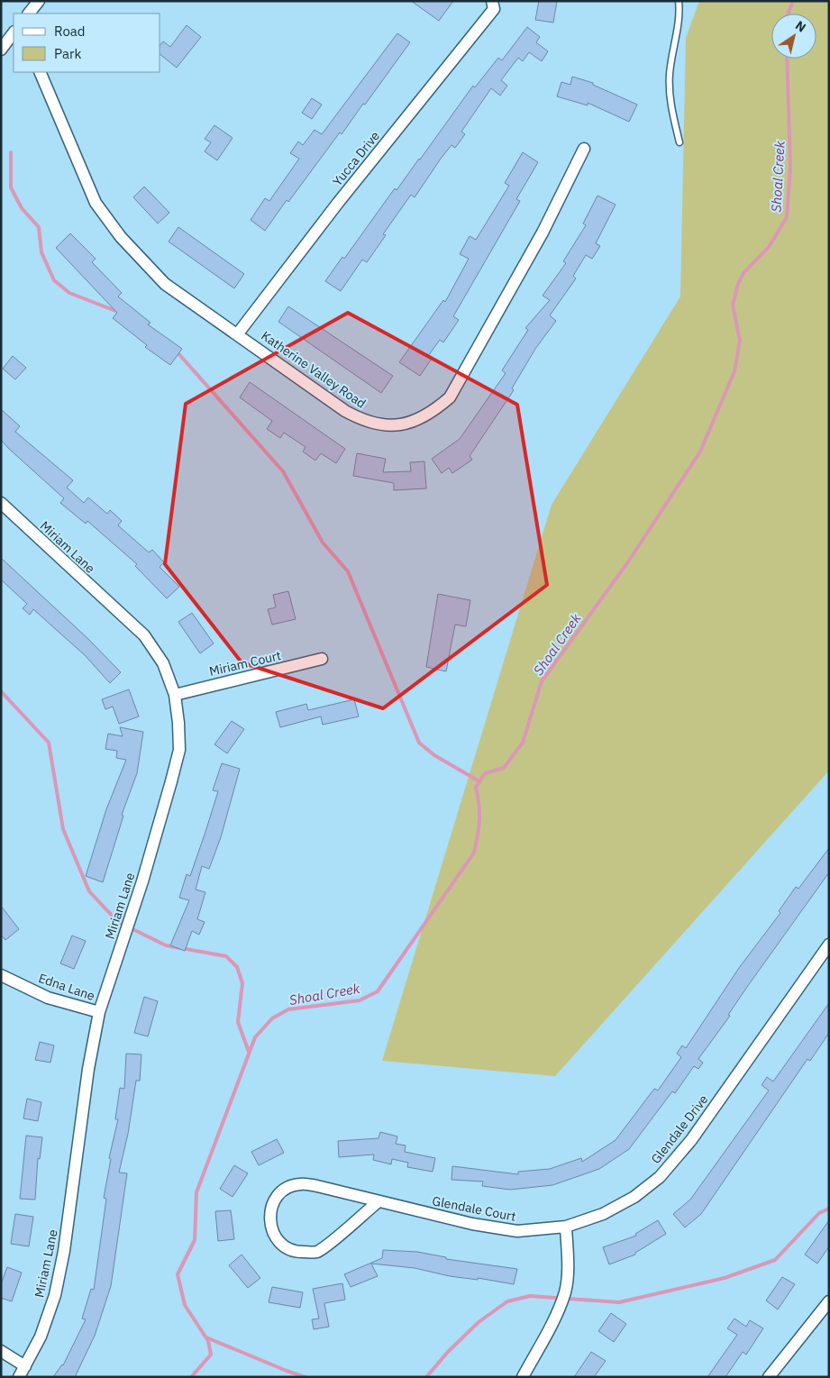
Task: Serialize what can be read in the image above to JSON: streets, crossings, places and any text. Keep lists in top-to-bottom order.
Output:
{
  "streets": {
    "street": [
      "Yucca Drive",
      "Katherine Valley Road",
      "Miriam Lane",
      "Miriam Court",
      "Edna Lane",
      "Glendale Drive",
      "Glendale Court"
    ]
  },
  "crossings": [
    ["Yucca Drive", "Katherine Valley Road"],
    ["Miriam Lane", "Miriam Court"],
    ["Miriam Lane", "Edna Lane"],
    ["Glendale Drive", "Glendale Court"]
  ],
  "water": ["Shoal Creek"],
  "legend": ["Road", "Park"],
  "north": "top right"
}
